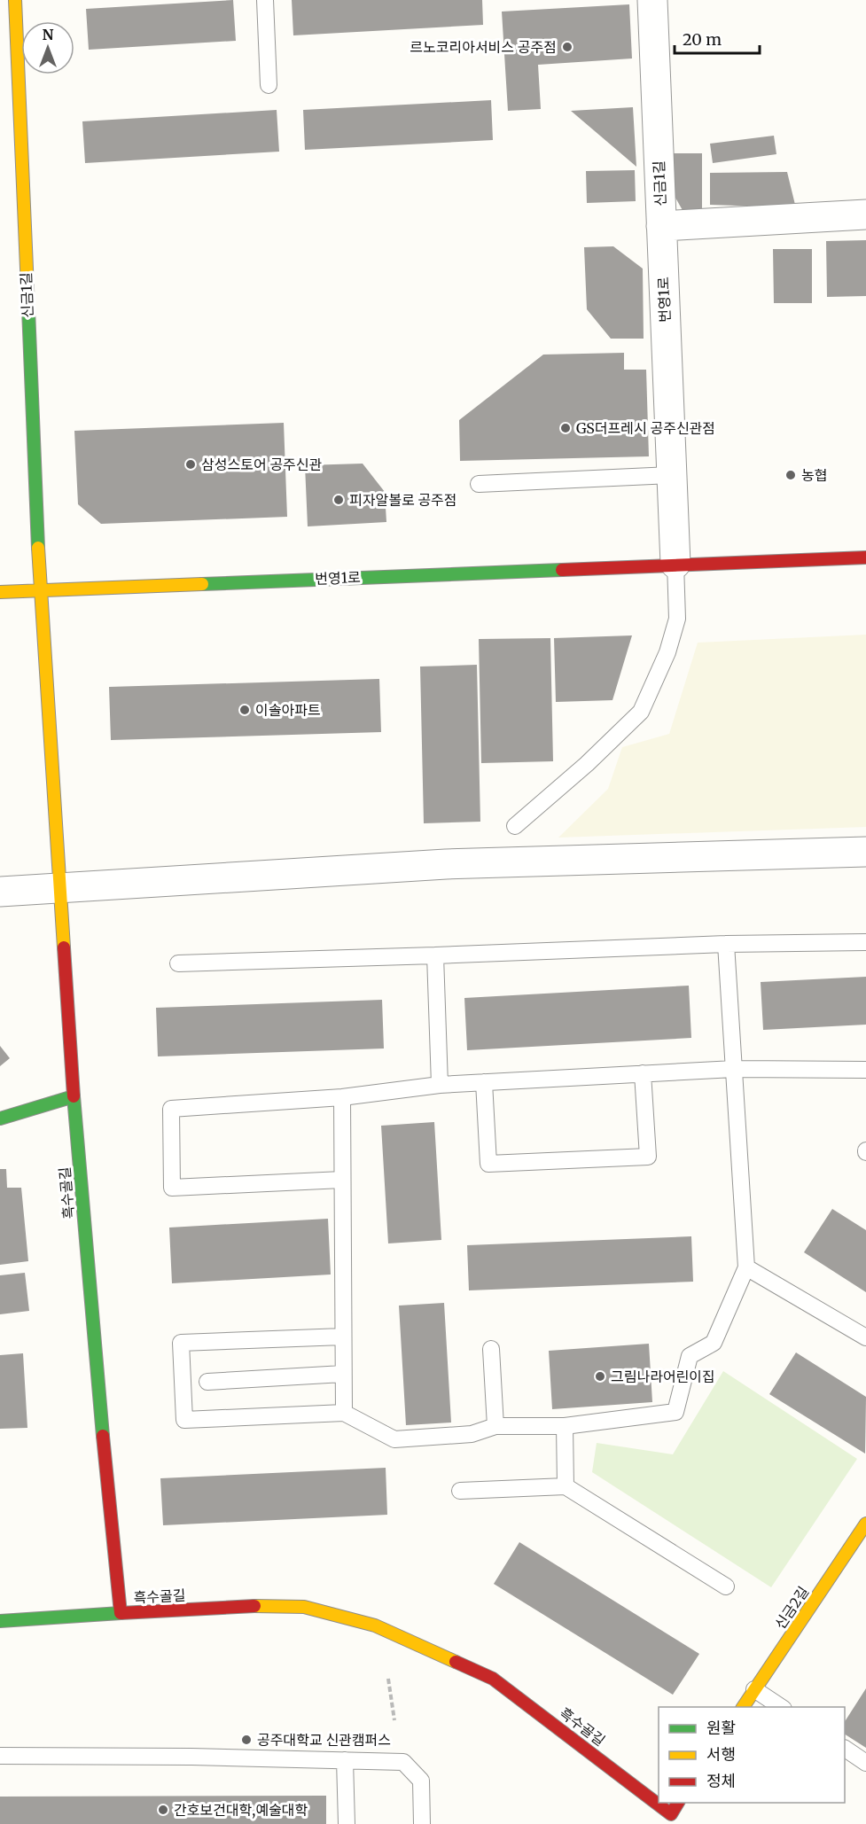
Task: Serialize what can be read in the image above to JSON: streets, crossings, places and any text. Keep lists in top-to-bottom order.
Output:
{
  "streets": {
    "street": [
      "신금1길",
      "번영1로",
      "흑수골길",
      "신금2길"
    ]
  },
  "crossings": [
    ["신금1길", "번영1로"],
    ["신금1길", "흑수골길"]
  ],
  "places": [
    "르노코리아서비스 공주점",
    "GS더프레시 공주신관점",
    "삼성스토어 공주신관",
    "농협",
    "피자알볼로 공주점",
    "이솔아파트",
    "그림나라어린이집",
    "공주대학교 신관캠퍼스",
    "간호보건대학,예술대학"
  ],
  "legend": ["원활", "서행", "정체"],
  "scale_bar": "20 m",
  "north": "top"
}
